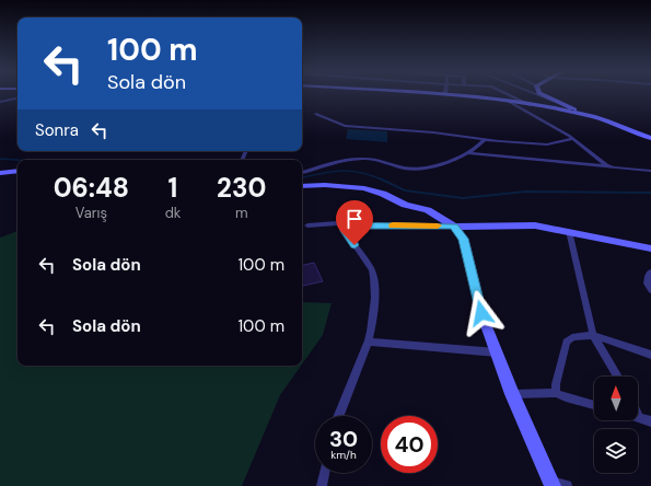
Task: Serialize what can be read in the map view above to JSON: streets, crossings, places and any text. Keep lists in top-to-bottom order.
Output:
{
  "north": "top",
  "page": {
    "turn": ["100 m", "Sola dön"],
    "then": "Sonra",
    "eta": [
      "06:48",
      "Varış",
      "1",
      "dk",
      "230",
      "m"
    ],
    "list": [
      {
        "name": "Sola dön",
        "value": "100 m"
      },
      {
        "name": "Sola dön",
        "value": "100 m"
      }
    ],
    "speed": "30 km/h",
    "limit": "40"
  }
}
